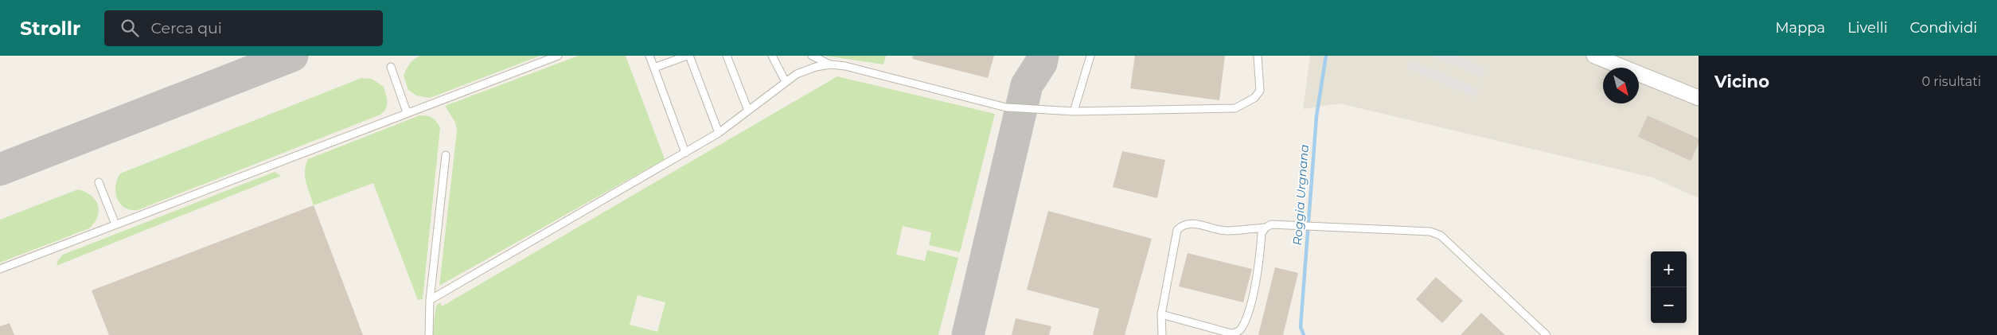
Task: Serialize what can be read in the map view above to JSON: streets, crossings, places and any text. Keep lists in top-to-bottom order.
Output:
{
  "water": ["Roggia Urgnana"],
  "north": "bottom right",
  "page": {
    "header": "Strollr",
    "search": "Cerca qui",
    "nav": ["Mappa", "Livelli", "Condividi"],
    "heading": ["Vicino", "0 risultati"],
    "map_buttons": ["+", "−"]
  }
}
